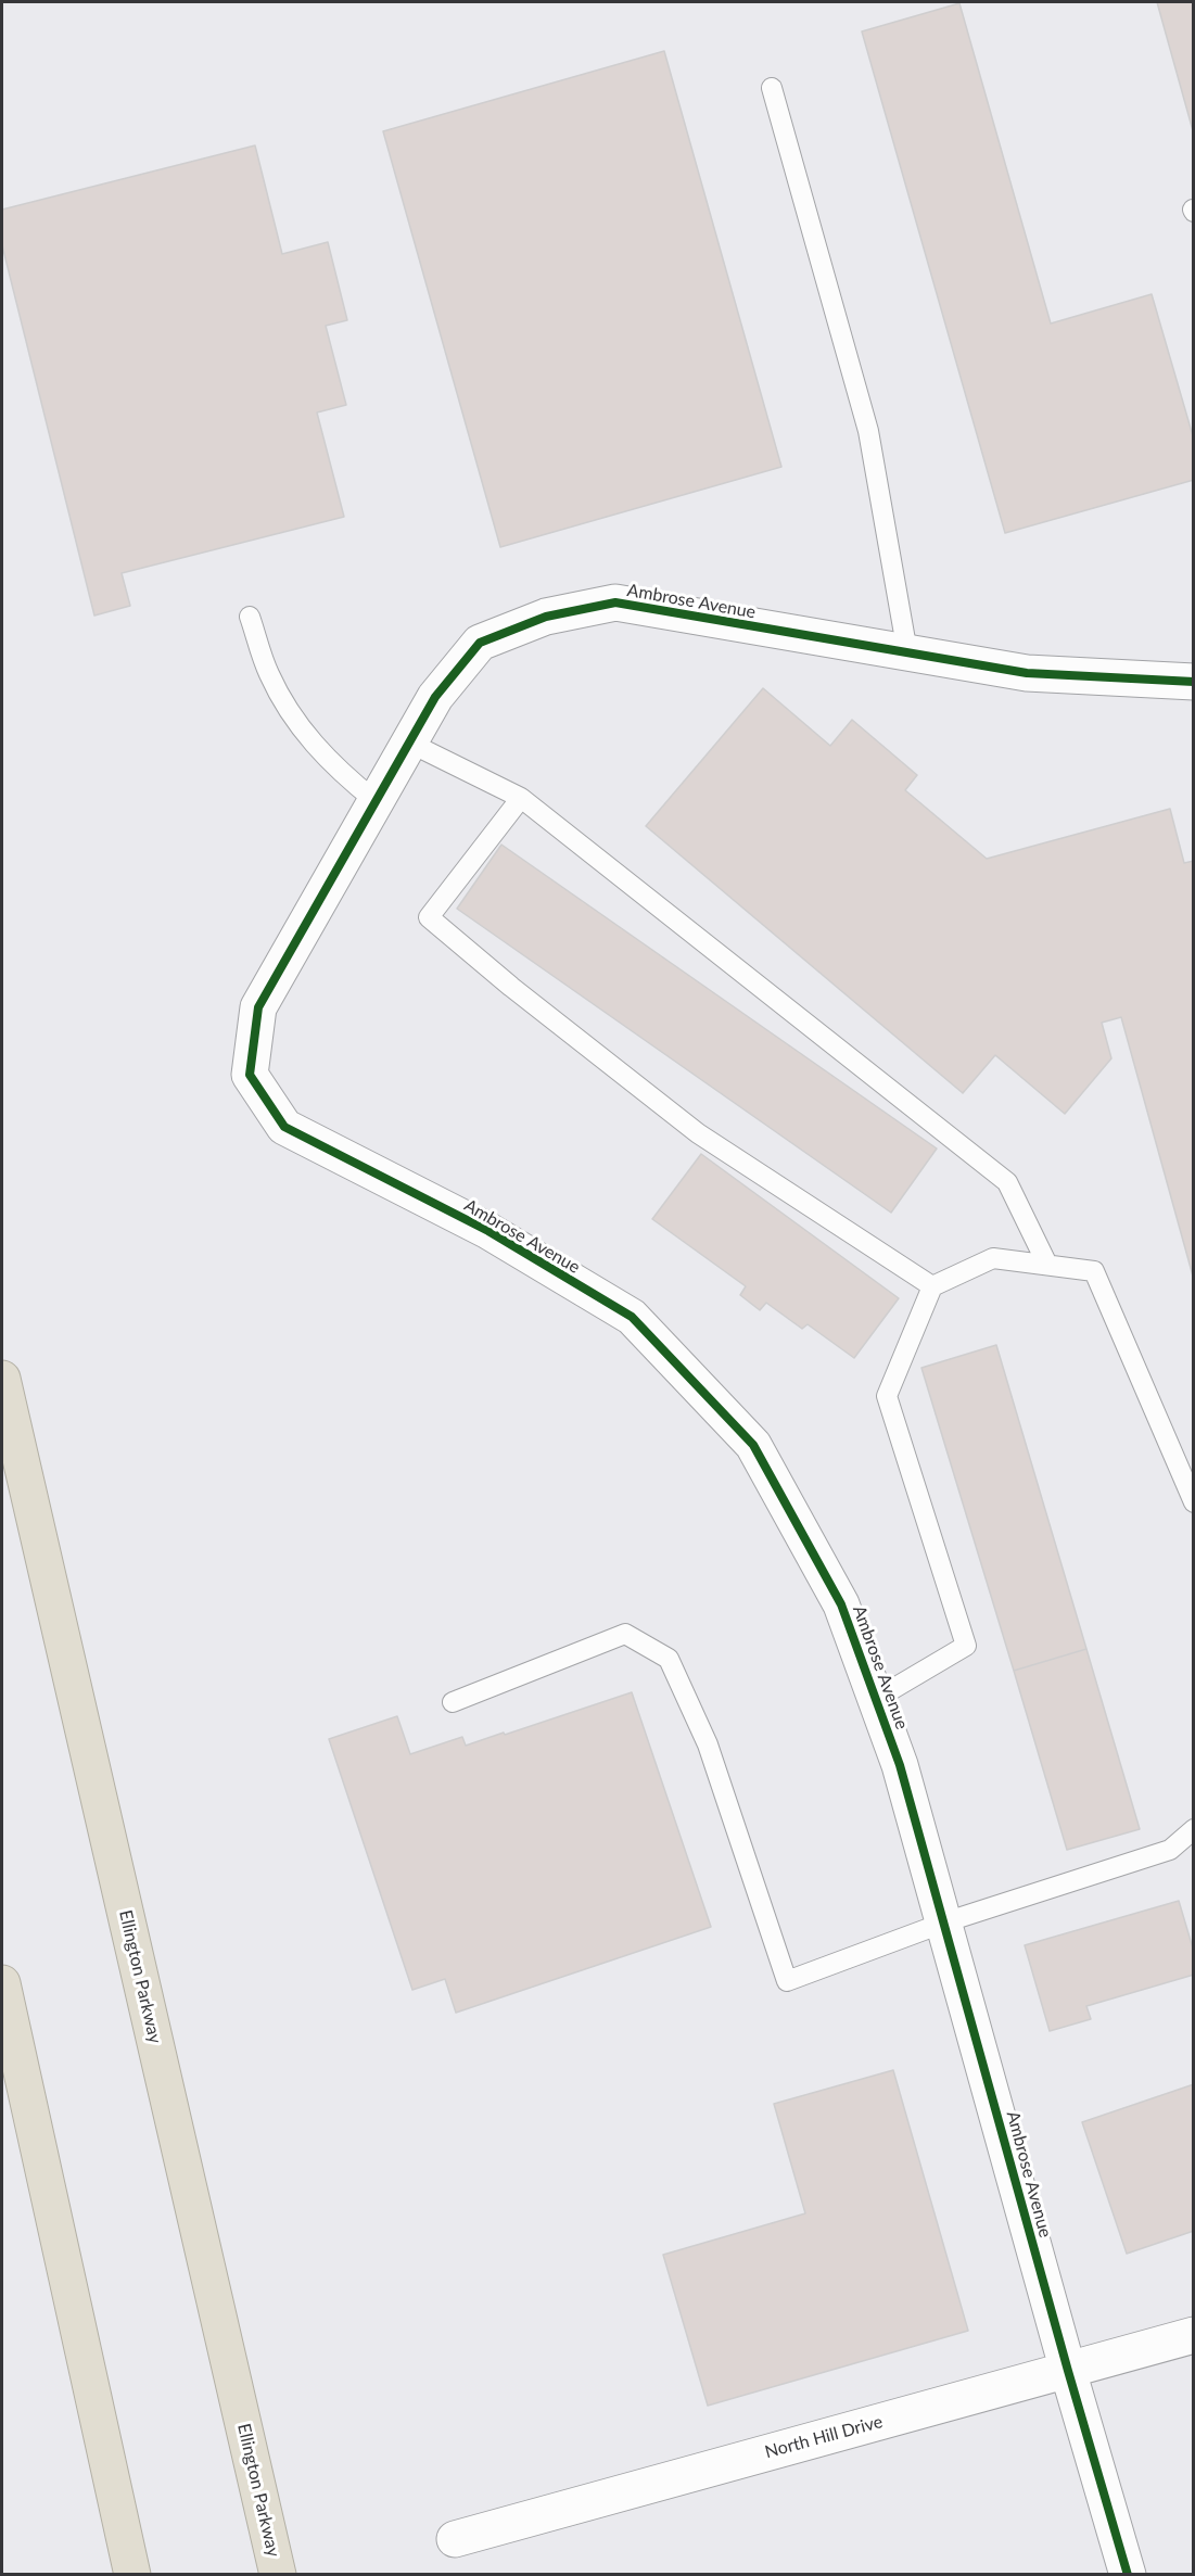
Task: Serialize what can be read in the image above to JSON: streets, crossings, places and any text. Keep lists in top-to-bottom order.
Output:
{
  "streets": {
    "highway": ["Ellington Parkway"],
    "street": ["Ambrose Avenue", "North Hill Drive"]
  },
  "crossings": [
    ["Ambrose Avenue", "North Hill Drive"]
  ]
}
